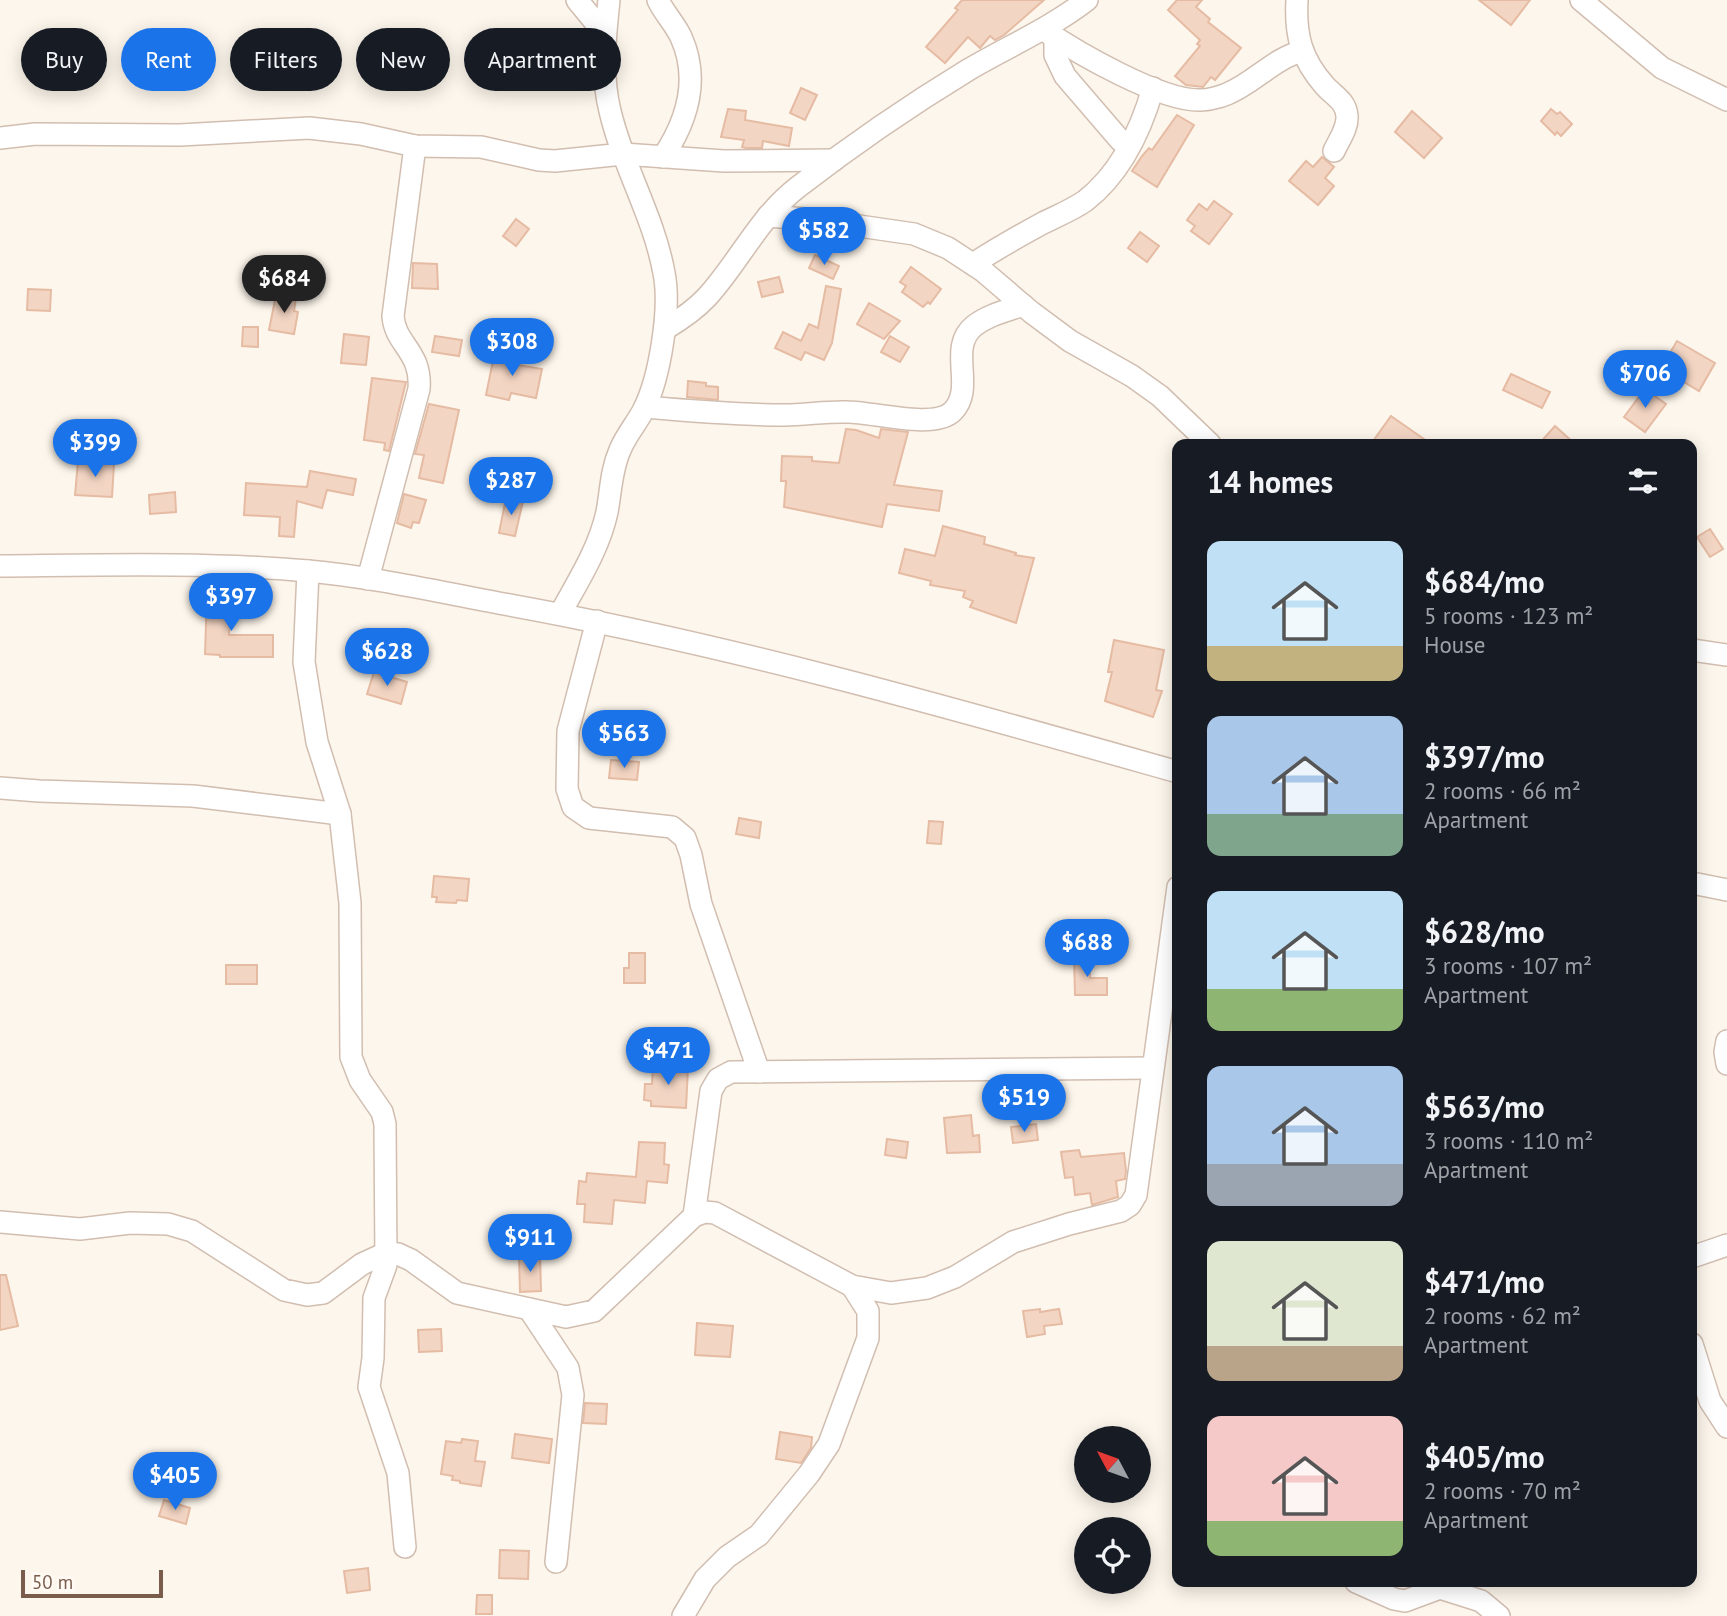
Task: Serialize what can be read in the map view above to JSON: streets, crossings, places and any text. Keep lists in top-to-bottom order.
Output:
{
  "scale_bar": "50 m",
  "north": "top left",
  "page": {
    "chip": [
      "Buy",
      "Rent",
      "Filters",
      "New",
      "Apartment"
    ],
    "price": [
      "$582",
      "$684",
      "$308",
      "$706",
      "$399",
      "$287",
      "$397",
      "$628",
      "$563",
      "$688",
      "$471",
      "$519",
      "$911",
      "$405"
    ],
    "heading": "14 homes",
    "list": [
      {
        "name": "$684/mo",
        "note": "5 rooms · 123 m² · House"
      },
      {
        "name": "$397/mo",
        "note": "2 rooms · 66 m² · Apartment"
      },
      {
        "name": "$628/mo",
        "note": "3 rooms · 107 m² · Apartment"
      },
      {
        "name": "$563/mo",
        "note": "3 rooms · 110 m² · Apartment"
      },
      {
        "name": "$471/mo",
        "note": "2 rooms · 62 m² · Apartment"
      },
      {
        "name": "$405/mo",
        "note": "2 rooms · 70 m² · Apartment"
      }
    ],
    "scale": "50 m"
  }
}
